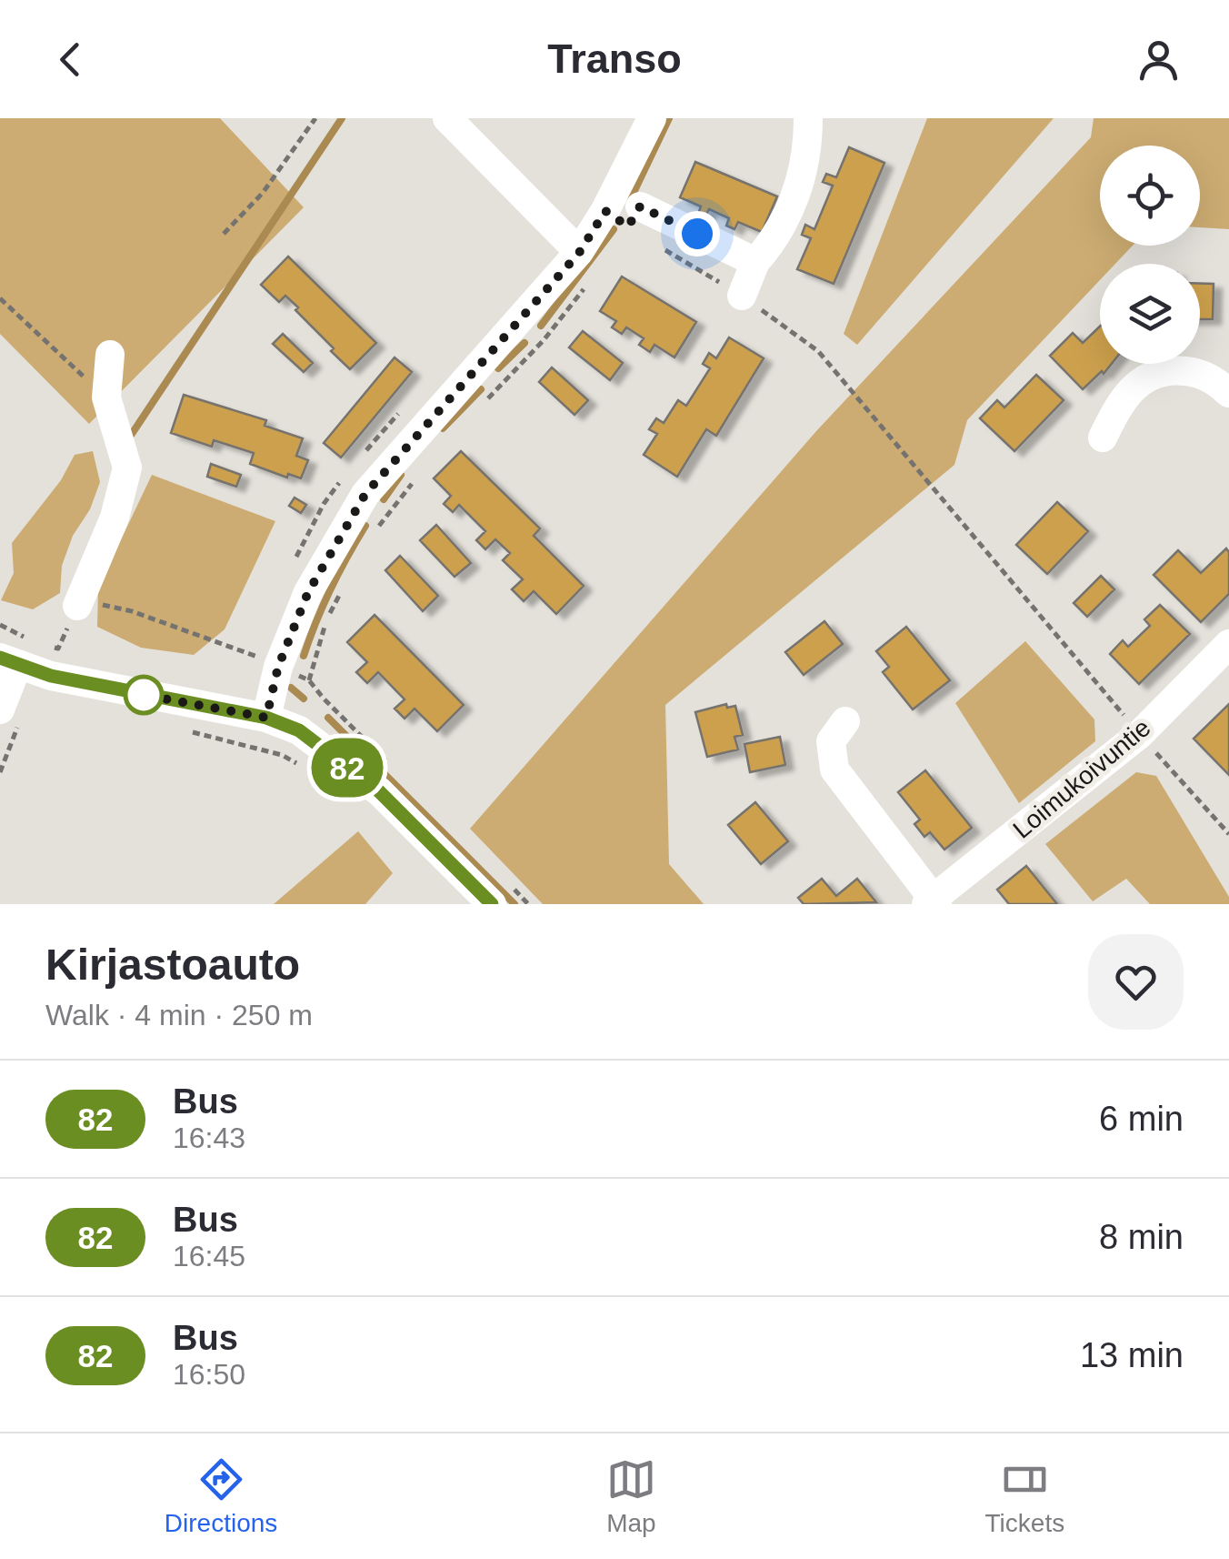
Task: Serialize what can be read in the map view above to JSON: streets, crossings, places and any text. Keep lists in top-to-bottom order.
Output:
{
  "streets": {
    "street": ["Loimukoivuntie"]
  },
  "lines": ["bus line 82"],
  "page": {
    "header": "Transo",
    "on_map": "82",
    "heading": ["Kirjastoauto", "Walk · 4 min · 250 m"],
    "list": [
      {
        "mark": "82",
        "name": "Bus",
        "note": "16:43",
        "value": "6 min"
      },
      {
        "mark": "82",
        "name": "Bus",
        "note": "16:45",
        "value": "8 min"
      },
      {
        "mark": "82",
        "name": "Bus",
        "note": "16:50",
        "value": "13 min"
      }
    ],
    "tabs": ["Directions", "Map", "Tickets"]
  }
}
